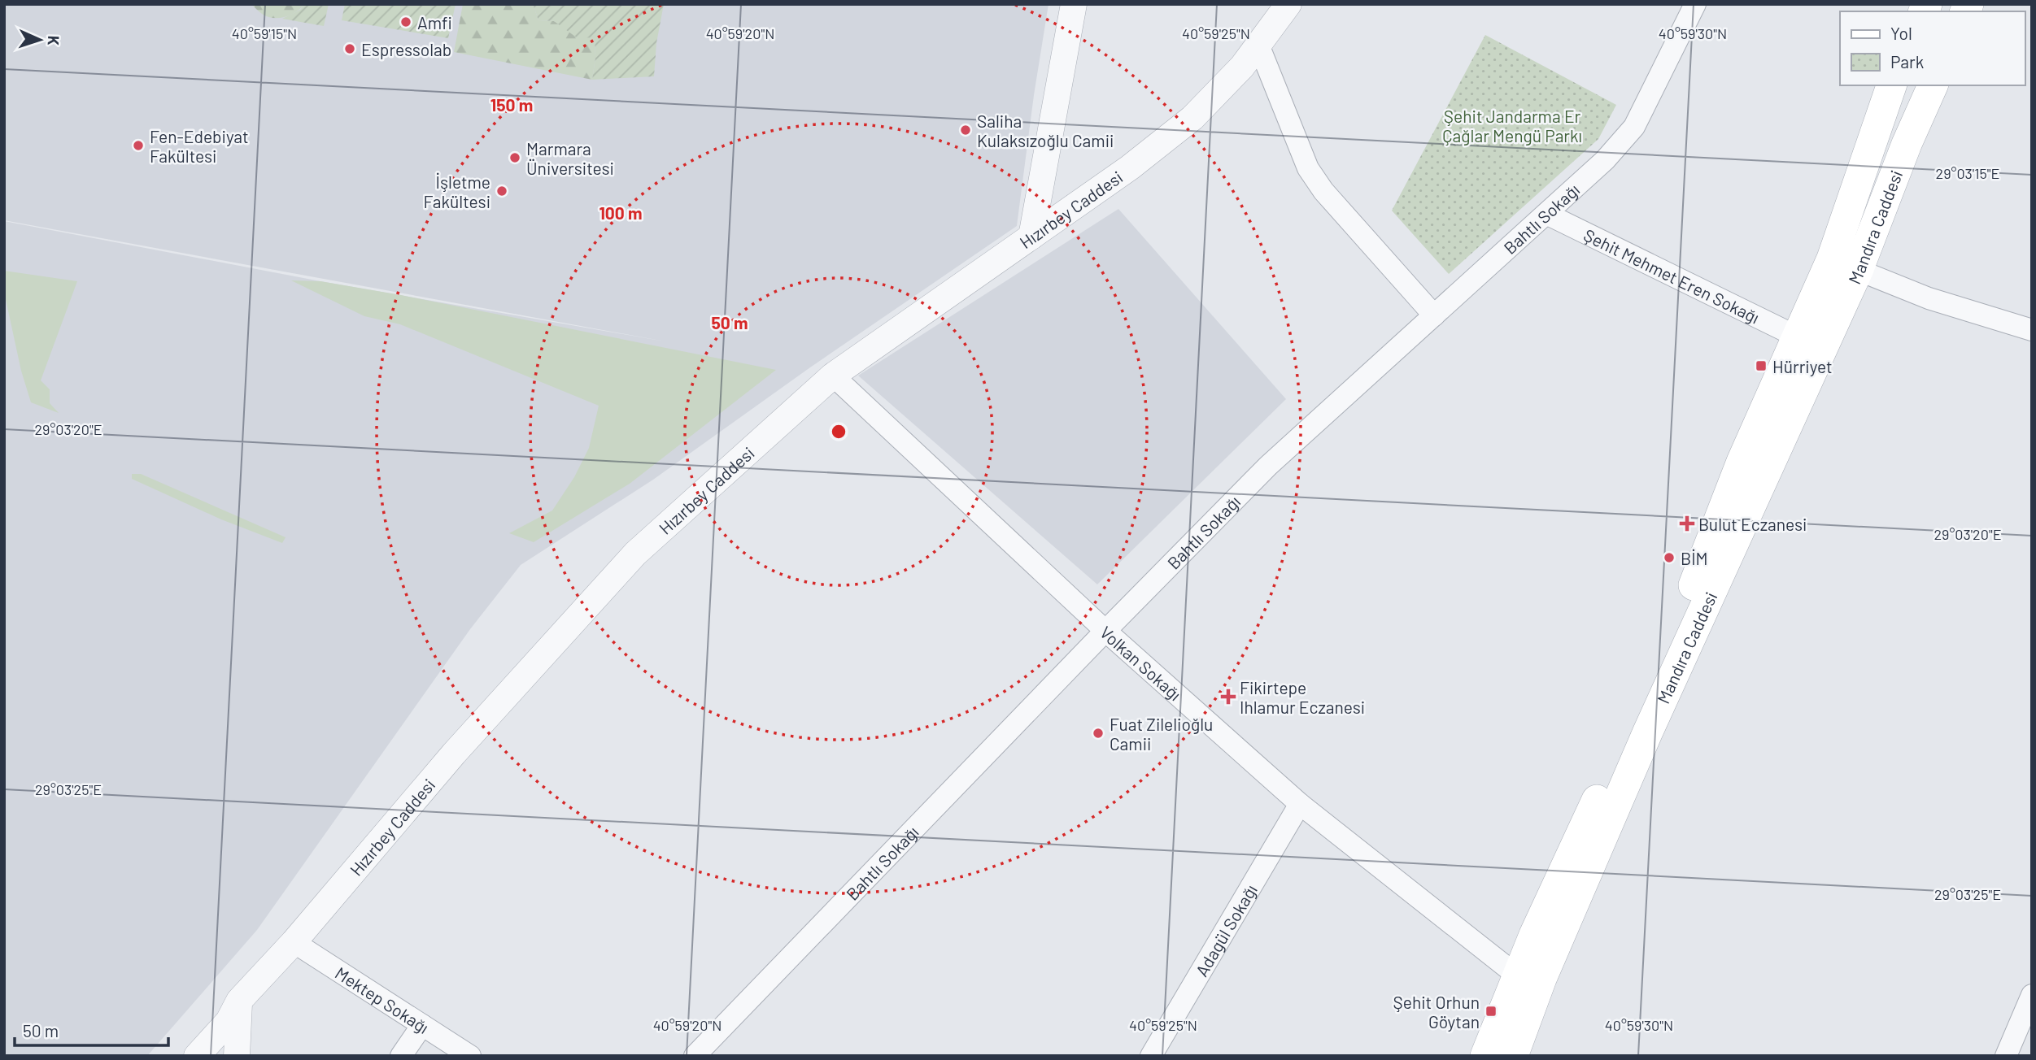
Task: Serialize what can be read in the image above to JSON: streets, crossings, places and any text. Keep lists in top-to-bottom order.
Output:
{
  "streets": {
    "main road": ["Mandıra Caddesi"],
    "street": [
      "Hızırbey Caddesi",
      "Bahtlı Sokağı",
      "Şehit Mehmet Eren Sokağı",
      "Volkan Sokağı",
      "Adagül Sokağı",
      "Mektep Sokağı"
    ]
  },
  "crossings": [
    ["Hızırbey Caddesi", "Volkan Sokağı"],
    ["Hızırbey Caddesi", "Mektep Sokağı"],
    ["Bahtlı Sokağı", "Şehit Mehmet Eren Sokağı"],
    ["Bahtlı Sokağı", "Volkan Sokağı"],
    ["Mandıra Caddesi", "Şehit Mehmet Eren Sokağı"],
    ["Mandıra Caddesi", "Volkan Sokağı"],
    ["Volkan Sokağı", "Adagül Sokağı"]
  ],
  "parks": ["Şehit Jandarma Er Çağlar Mengü Parkı"],
  "places": {
    "other": [
      "Amfi",
      "Espressolab",
      "Saliha Kulaksızoğlu Camii",
      "Fen-Edebiyat Fakültesi",
      "Marmara Üniversitesi",
      "İşletme Fakültesi",
      "BİM",
      "Fuat Zilelioğlu Camii"
    ],
    "transit": ["Hürriyet", "Şehit Orhun Göytan"],
    "health": ["Bulut Eczanesi", "Fikirtepe Ihlamur Eczanesi"]
  },
  "legend": ["Yol", "Park"],
  "scale_bar": "50 m",
  "north": "right",
  "coordinates": [
    "40°59'15\"N",
    "40°59'20\"N",
    "40°59'25\"N",
    "40°59'30\"N",
    "29°03'15\"E",
    "29°03'20\"E",
    "29°03'25\"E"
  ],
  "rings": ["150 m", "100 m", "50 m"]
}
